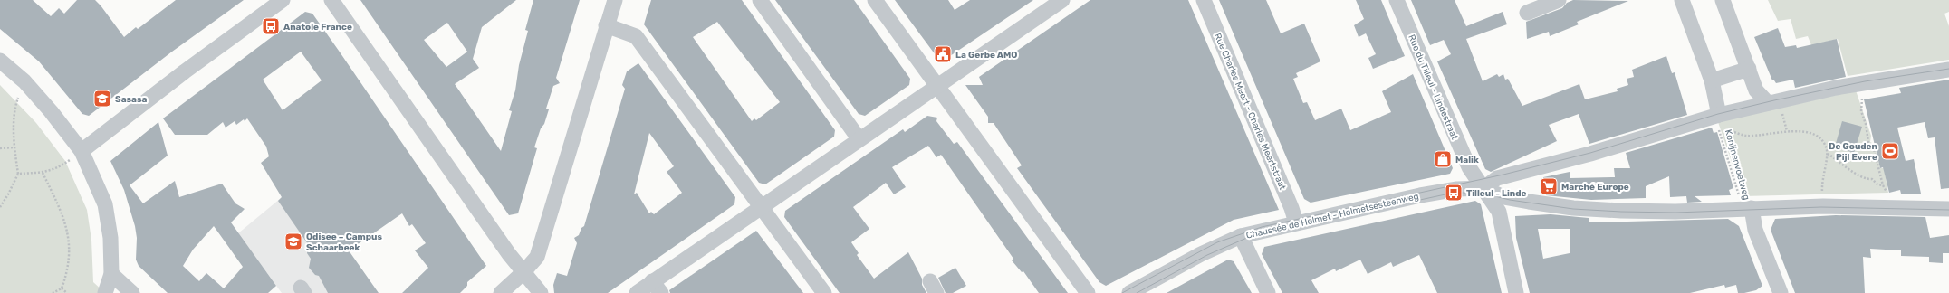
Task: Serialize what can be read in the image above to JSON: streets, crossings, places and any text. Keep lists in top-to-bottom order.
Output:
{
  "streets": {
    "street": ["Rue du Tilleul - Lindestraat", "Rue Charles Meert - Charles Meertstraat", "Chaussée de Helmet - Helmetsesteenweg"],
    "path": ["Konijnenvoetweg"]
  },
  "crossings": [
    ["Rue du Tilleul - Lindestraat", "Chaussée de Helmet - Helmetsesteenweg"],
    ["Rue Charles Meert - Charles Meertstraat", "Chaussée de Helmet - Helmetsesteenweg"]
  ],
  "places": {
    "bus stop": ["Anatole France", "Tilleul - Linde"],
    "public building": ["La Gerbe AMO"],
    "school or university": ["Sasasa", "Odisee – Campus Schaarbeek"],
    "sports": ["De Gouden Pijl Evere"],
    "shop": ["Malik"],
    "supermarket": ["Marché Europe"]
  }
}
